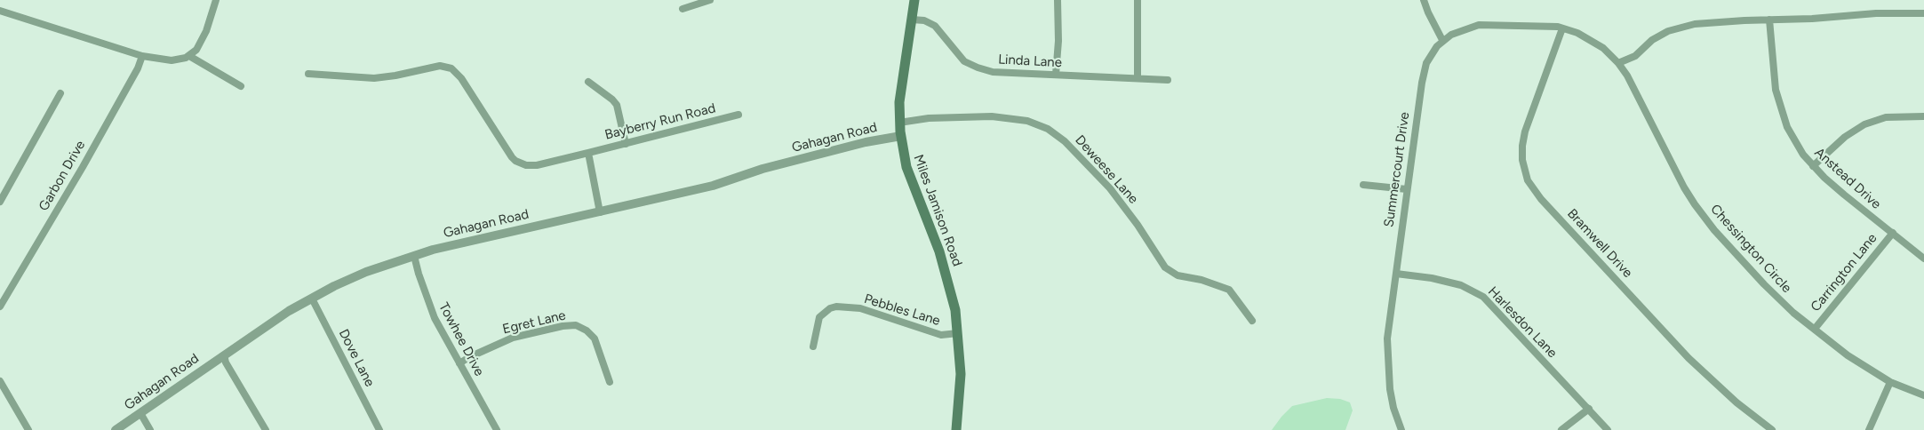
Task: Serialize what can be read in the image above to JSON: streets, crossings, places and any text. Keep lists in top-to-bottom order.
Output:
{
  "streets": {
    "main road": ["Miles Jamison Road"],
    "street": [
      "Linda Lane",
      "Bayberry Run Road",
      "Gahagan Road",
      "Deweese Lane",
      "Summercourt Drive",
      "Garbon Drive",
      "Anstead Drive",
      "Bramwell Drive",
      "Chessington Circle",
      "Carrington Lane",
      "Pebbles Lane",
      "Egret Lane",
      "Harlesdon Lane",
      "Towhee Drive",
      "Dove Lane"
    ]
  },
  "crossings": [
    ["Linda Lane", "Miles Jamison Road"],
    ["Gahagan Road", "Miles Jamison Road"],
    ["Gahagan Road", "Towhee Drive"],
    ["Gahagan Road", "Dove Lane"],
    ["Deweese Lane", "Miles Jamison Road"],
    ["Summercourt Drive", "Bramwell Drive"],
    ["Summercourt Drive", "Chessington Circle"],
    ["Summercourt Drive", "Harlesdon Lane"],
    ["Anstead Drive", "Carrington Lane"],
    ["Miles Jamison Road", "Pebbles Lane"],
    ["Bramwell Drive", "Chessington Circle"],
    ["Chessington Circle", "Carrington Lane"],
    ["Egret Lane", "Towhee Drive"]
  ]
}
